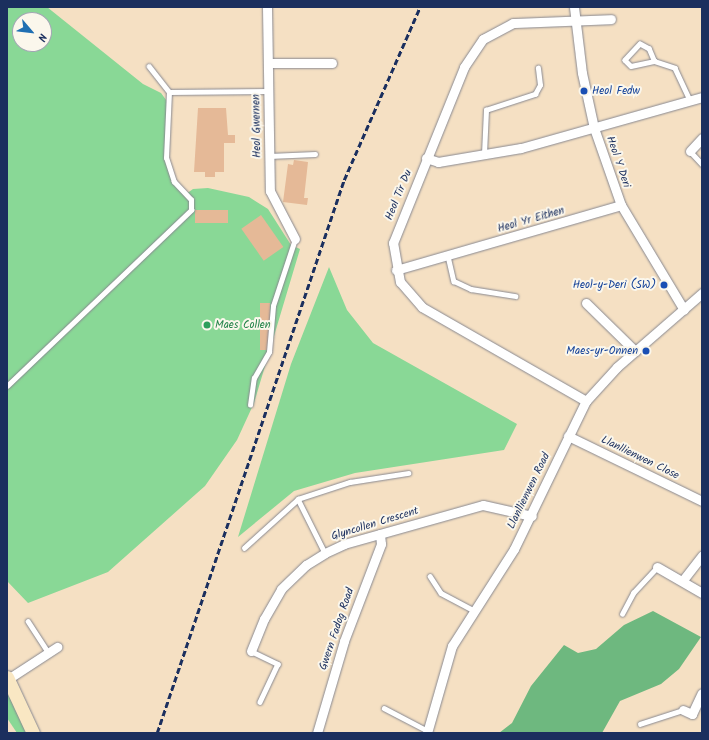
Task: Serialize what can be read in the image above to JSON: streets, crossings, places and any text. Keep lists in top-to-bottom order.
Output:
{
  "streets": {
    "street": [
      "Heol Gwernen",
      "Heol Y Deri",
      "Heol Tir Du",
      "Heol Yr Eithen",
      "Llanllienwen Close",
      "Llanllienwen Road",
      "Glyncollen Crescent",
      "Gwern Fadog Road"
    ]
  },
  "crossings": [
    ["Heol Y Deri", "Heol Tir Du"],
    ["Heol Y Deri", "Heol Yr Eithen"],
    ["Heol Y Deri", "Llanllienwen Road"],
    ["Heol Tir Du", "Heol Yr Eithen"],
    ["Heol Tir Du", "Llanllienwen Road"],
    ["Llanllienwen Close", "Llanllienwen Road"],
    ["Llanllienwen Road", "Glyncollen Crescent"],
    ["Glyncollen Crescent", "Gwern Fadog Road"]
  ],
  "places": [
    "Heol Fedw",
    "Heol-y-Deri (SW)",
    "Maes Collen",
    "Maes-yr-Onnen"
  ],
  "north": "bottom right"
}
